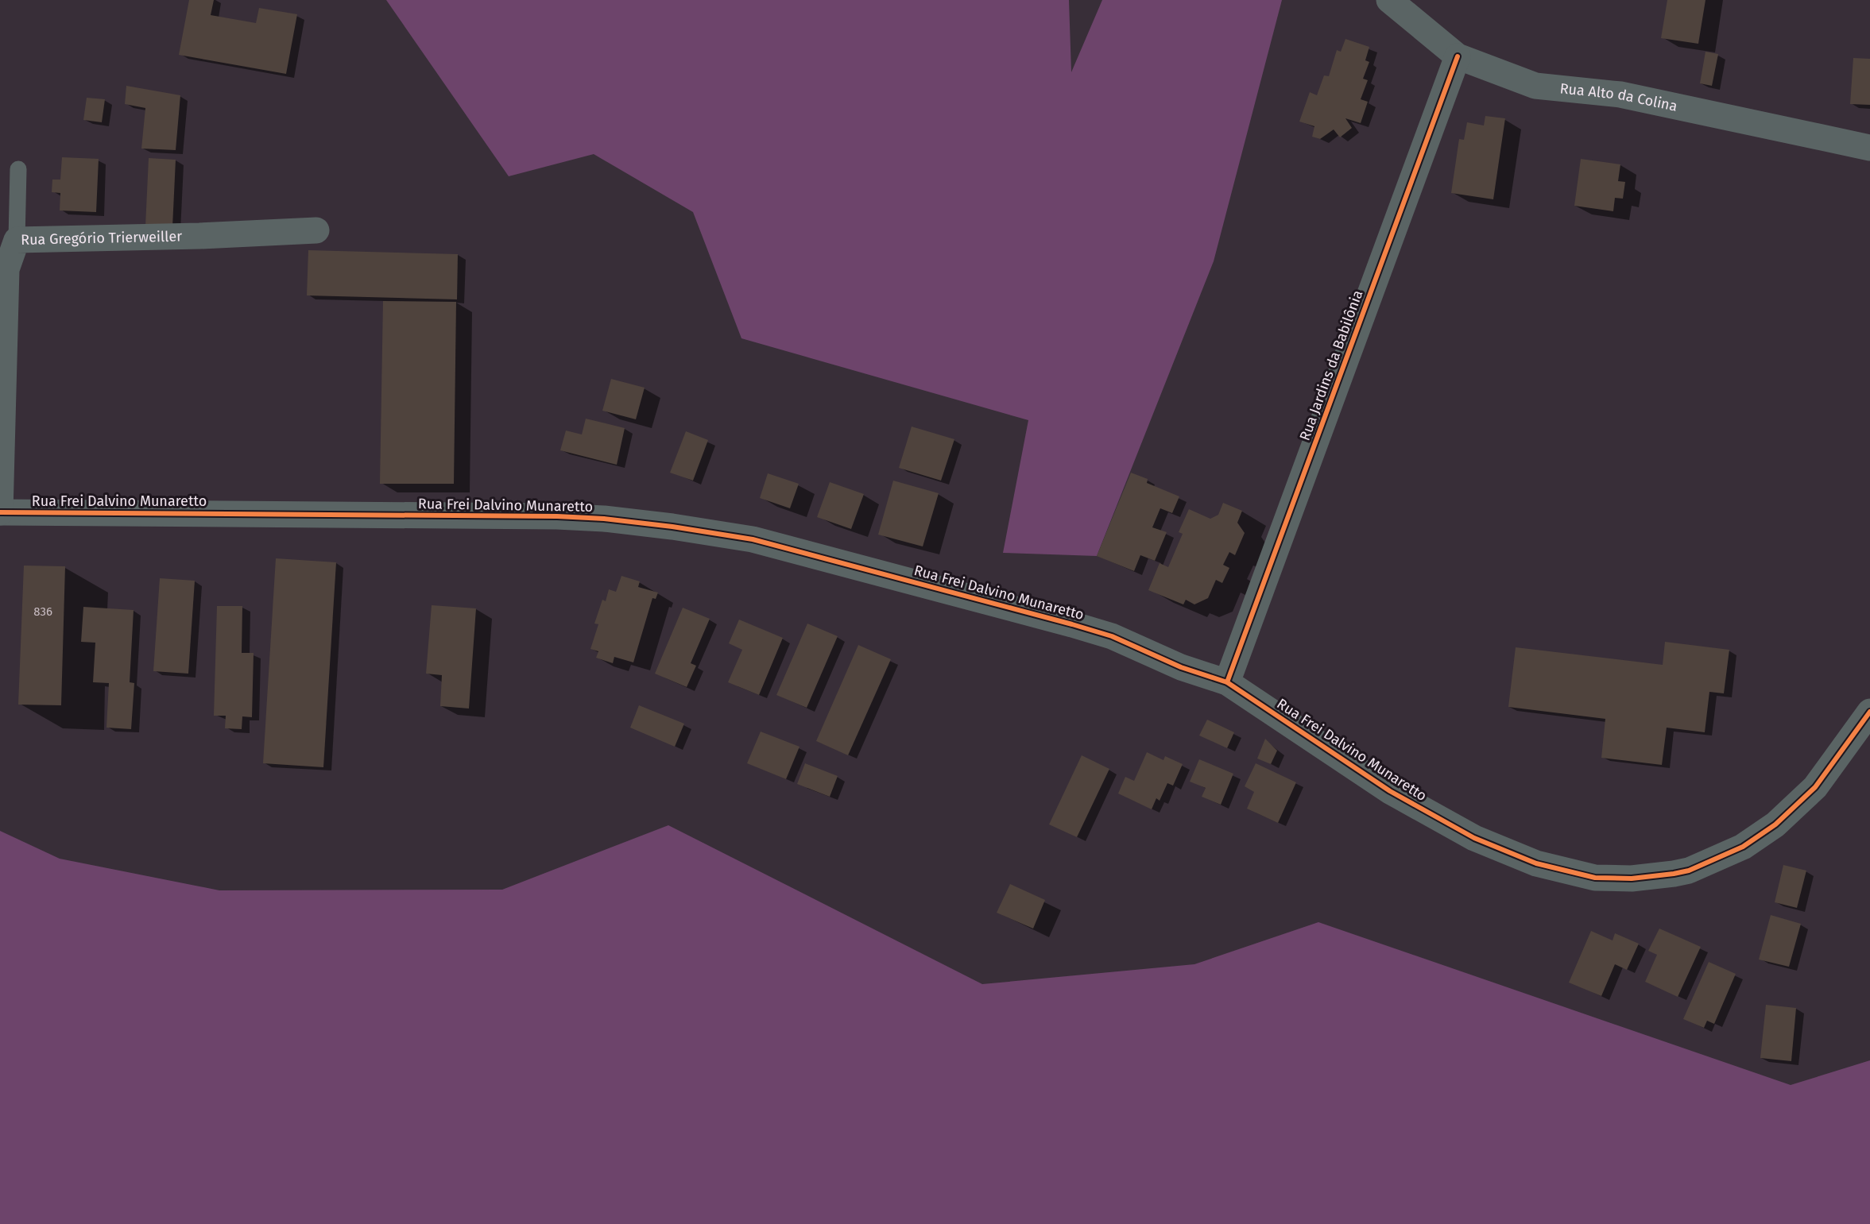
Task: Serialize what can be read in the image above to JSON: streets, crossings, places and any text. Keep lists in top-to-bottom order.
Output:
{
  "streets": {
    "street": [
      "Rua Alto da Colina",
      "Rua Gregório Trierweiller",
      "Rua Jardins da Babilônia",
      "Rua Frei Dalvino Munaretto"
    ]
  },
  "crossings": [
    ["Rua Alto da Colina", "Rua Jardins da Babilônia"],
    ["Rua Gregório Trierweiller", "Rua Frei Dalvino Munaretto"],
    ["Rua Jardins da Babilônia", "Rua Frei Dalvino Munaretto"]
  ],
  "house_numbers": ["836"]
}
